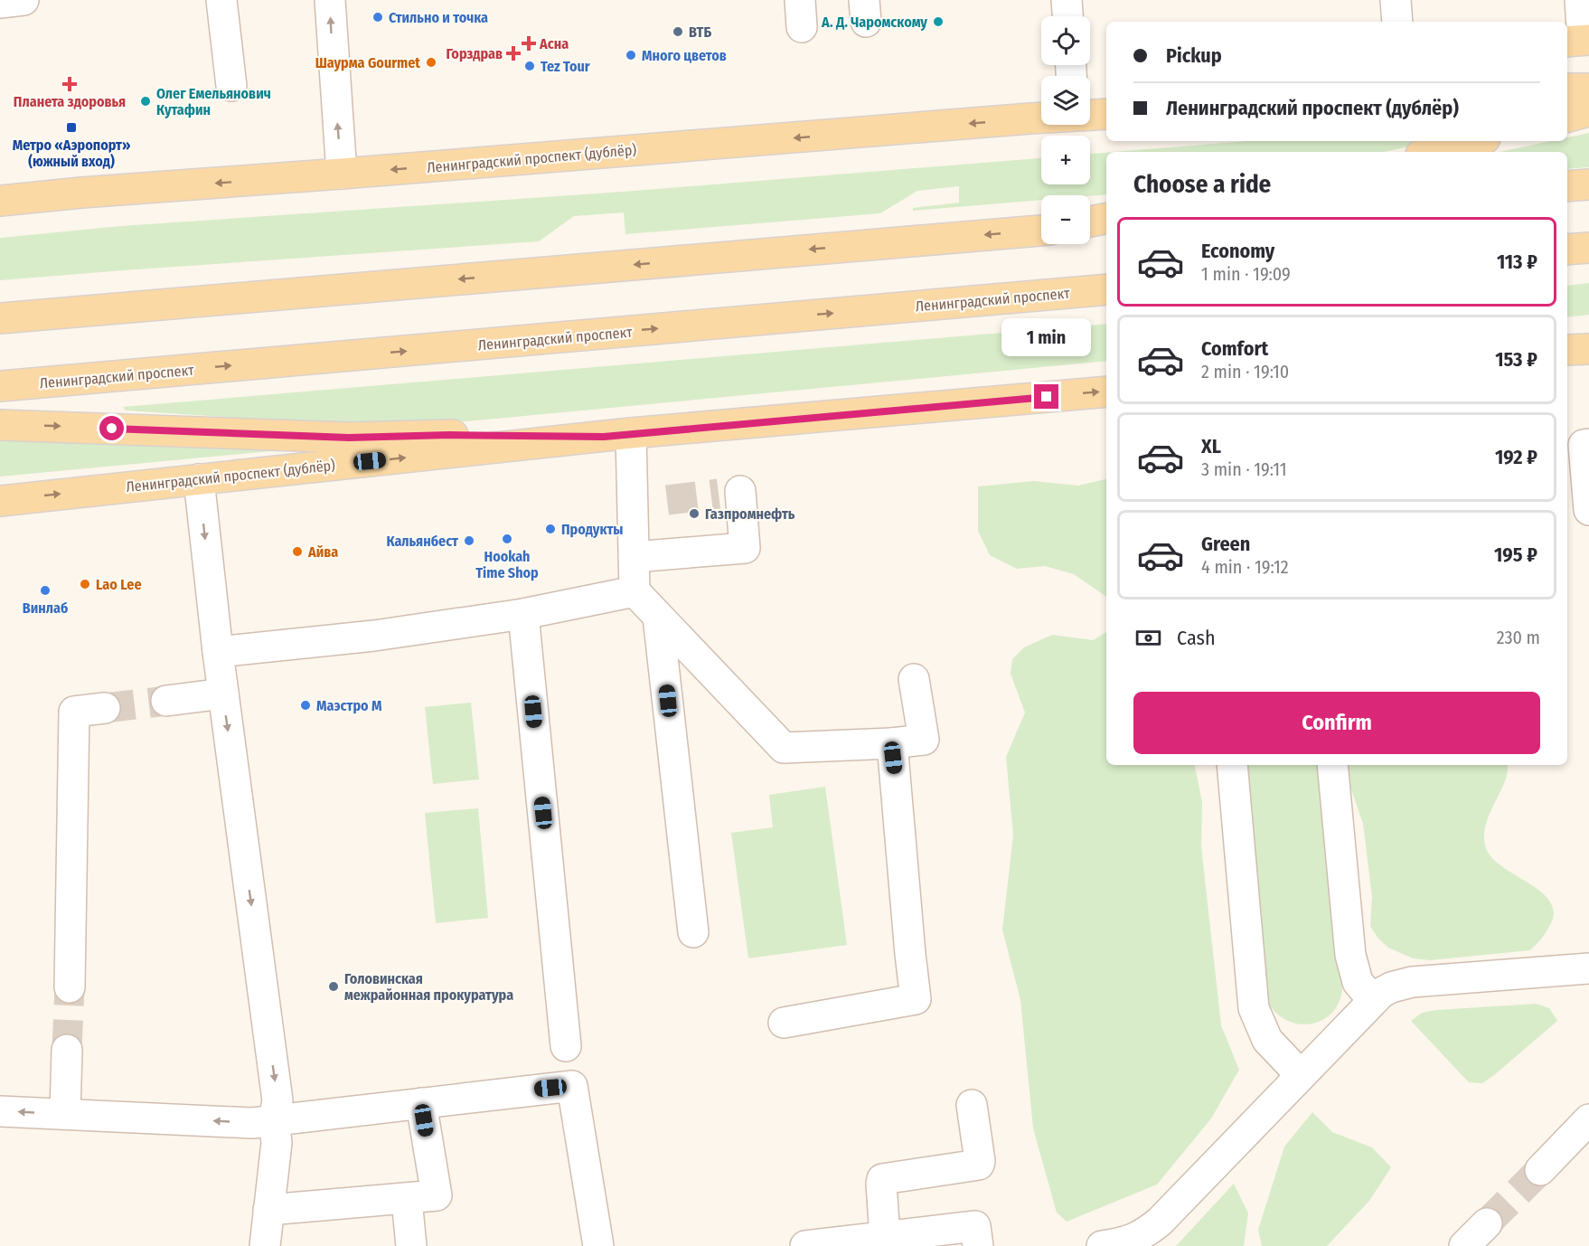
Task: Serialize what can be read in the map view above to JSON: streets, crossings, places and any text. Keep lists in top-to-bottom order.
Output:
{
  "streets": {
    "main road": ["Ленинградский проспект (дублёр)", "Ленинградский проспект"]
  },
  "places": {
    "other": [
      "Стильно и точка",
      "А. Д. Чаромскому",
      "ВТБ",
      "Много цветов",
      "Шаурма Gourmet",
      "Tez Tour",
      "Олег Емельянович Кутафин",
      "Газпромнефть",
      "Продукты",
      "Hookah Time Shop",
      "Кальянбест",
      "Айва",
      "Lao Lee",
      "Винлаб",
      "Маэстро М",
      "Головинская межрайонная прокуратура"
    ],
    "health": ["Асна", "Горздрав", "Планета здоровья"],
    "transit": ["Метро «Аэропорт» (южный вход)"]
  },
  "page": {
    "map_buttons": ["+", "−"],
    "banner": ["Pickup", "Ленинградский проспект (дублёр)"],
    "heading": "Choose a ride",
    "list": [
      {
        "name": "Economy",
        "note": "1 min · 19:09",
        "value": "113 ₽"
      },
      {
        "name": "Comfort",
        "note": "2 min · 19:10",
        "value": "153 ₽"
      },
      {
        "name": "XL",
        "note": "3 min · 19:11",
        "value": "192 ₽"
      },
      {
        "name": "Green",
        "note": "4 min · 19:12",
        "value": "195 ₽"
      }
    ],
    "bubble": "1 min",
    "pay": ["Cash", "230 m"],
    "buttons": "Confirm"
  }
}
